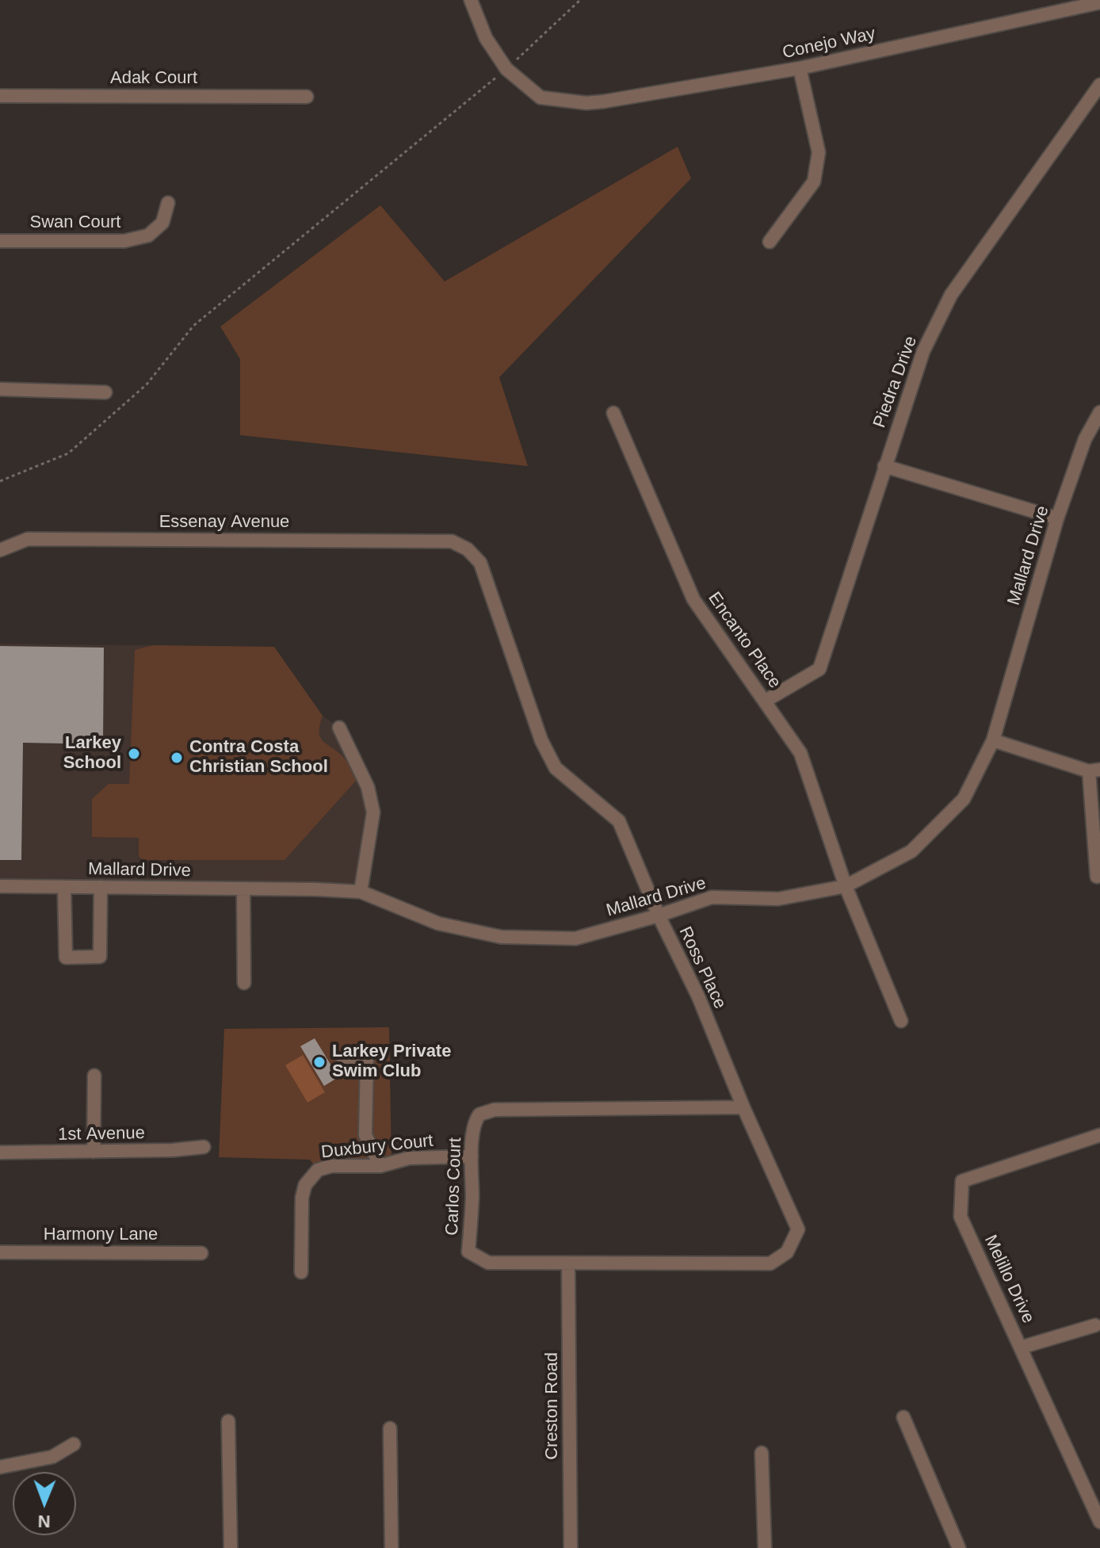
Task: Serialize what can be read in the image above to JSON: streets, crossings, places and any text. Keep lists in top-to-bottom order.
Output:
{
  "streets": {
    "street": [
      "Conejo Way",
      "Adak Court",
      "Swan Court",
      "Piedra Drive",
      "Essenay Avenue",
      "Mallard Drive",
      "Encanto Place",
      "Ross Place",
      "1st Avenue",
      "Duxbury Court",
      "Carlos Court",
      "Harmony Lane",
      "Melillo Drive",
      "Creston Road"
    ]
  },
  "crossings": [
    ["Piedra Drive", "Encanto Place"],
    ["Essenay Avenue", "Ross Place"],
    ["Mallard Drive", "Encanto Place"],
    ["Mallard Drive", "Ross Place"],
    ["Ross Place", "Carlos Court"],
    ["Duxbury Court", "Carlos Court"],
    ["Carlos Court", "Creston Road"]
  ],
  "places": ["Larkey School", "Contra Costa Christian School", "Larkey Private Swim Club"],
  "north": "bottom"
}
